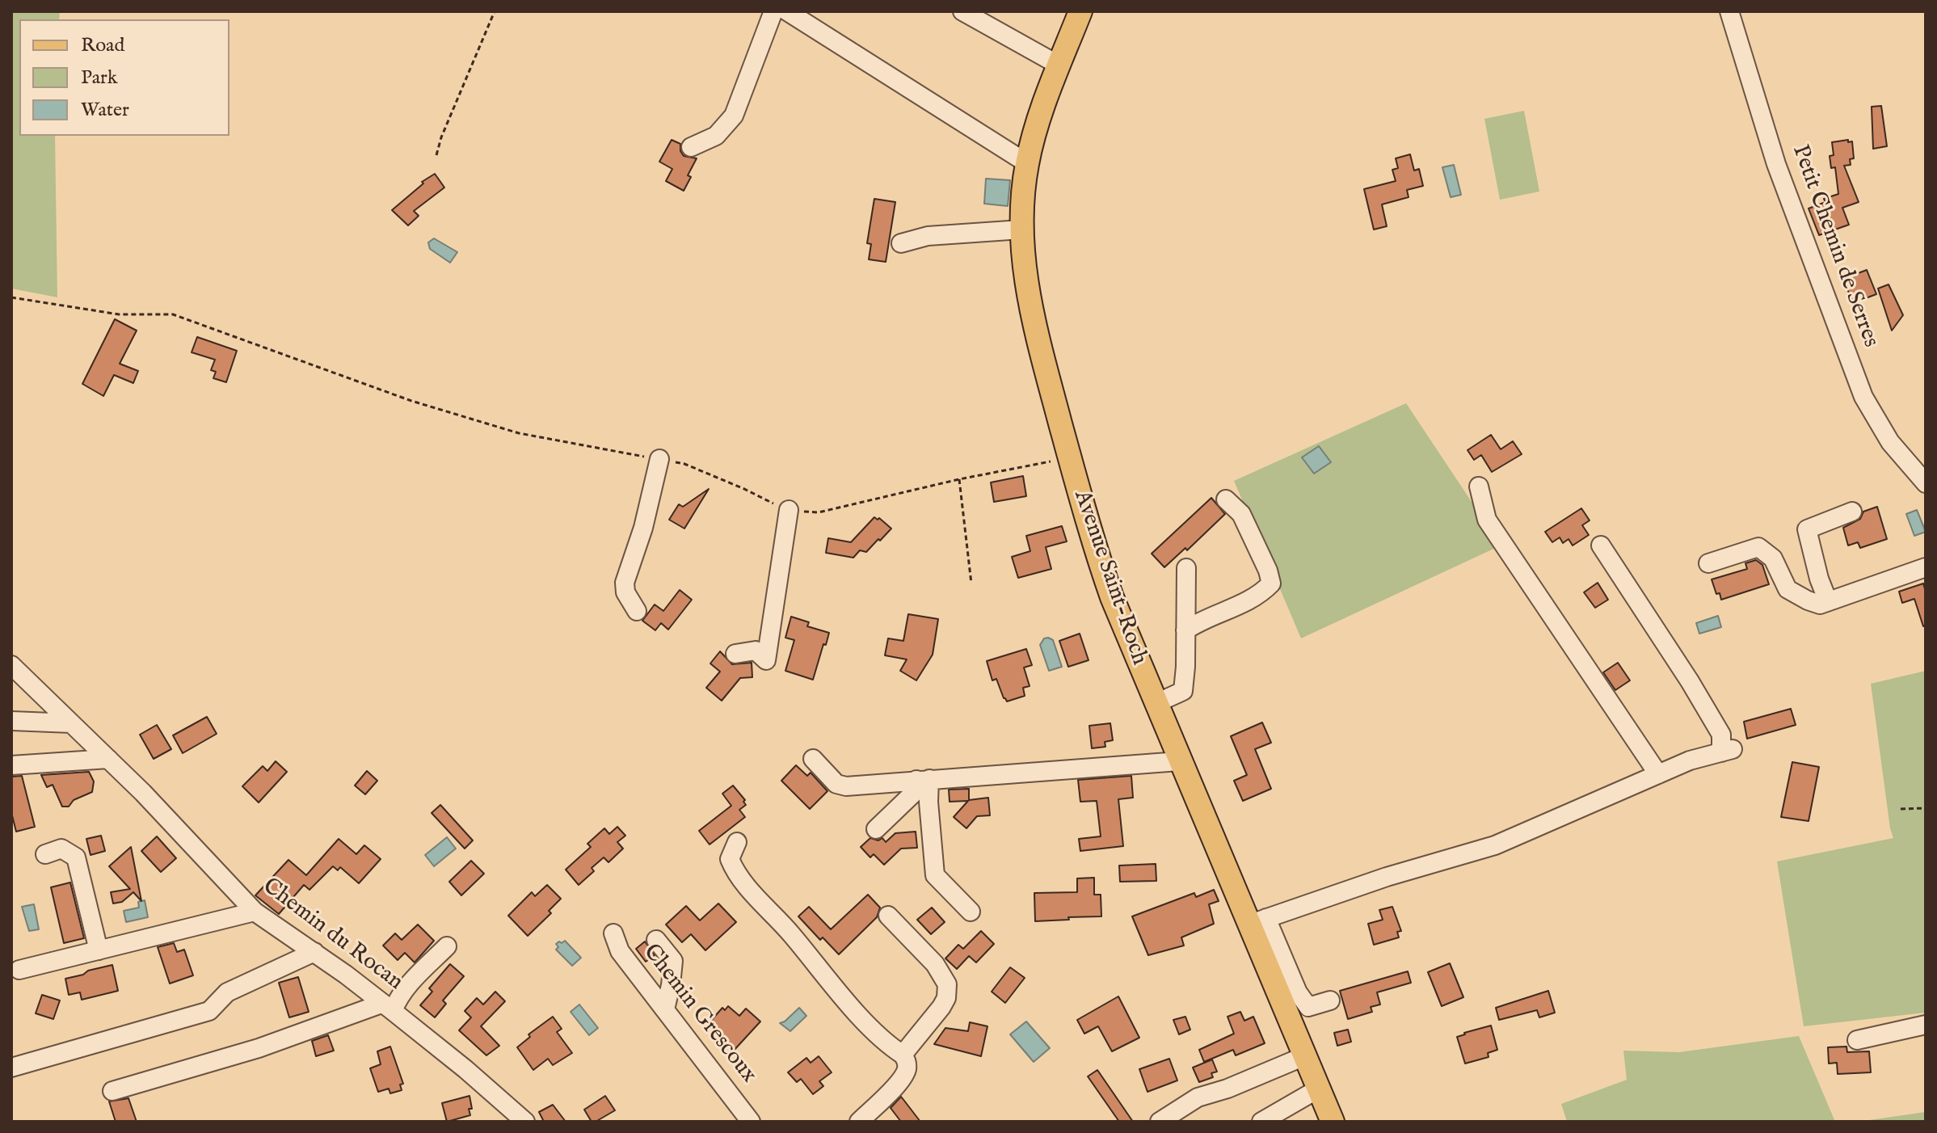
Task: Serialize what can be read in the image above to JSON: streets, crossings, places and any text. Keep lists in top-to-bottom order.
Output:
{
  "streets": {
    "main road": ["Avenue Saint-Roch"],
    "street": ["Petit Chemin de Serres", "Chemin du Rocan", "Chemin Grescoux"]
  },
  "legend": ["Road", "Park", "Water"]
}
